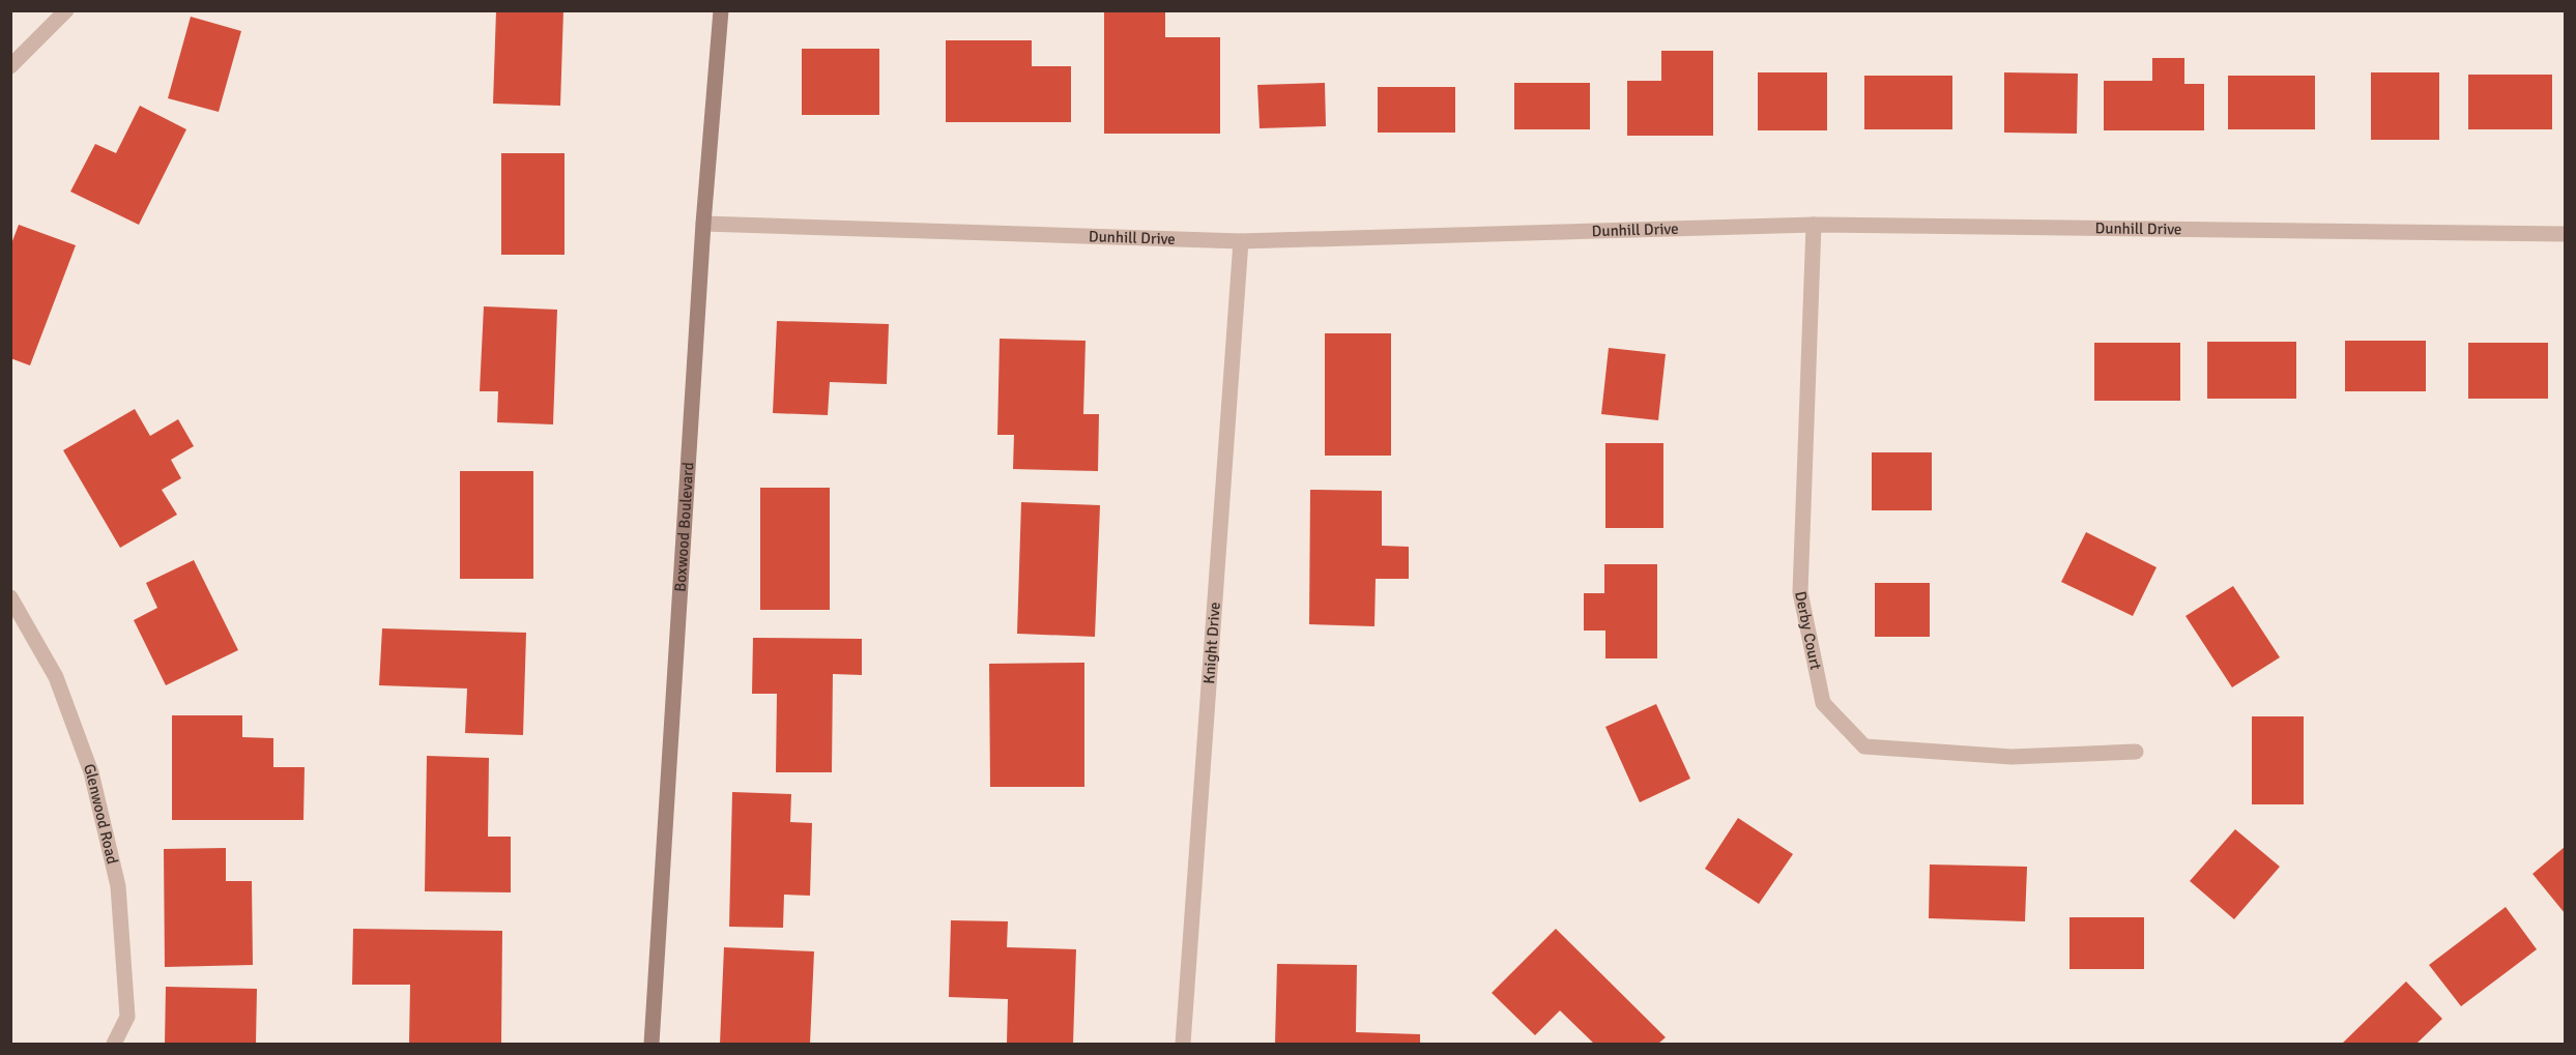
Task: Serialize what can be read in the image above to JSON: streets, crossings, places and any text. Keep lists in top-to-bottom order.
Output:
{
  "streets": {
    "street": [
      "Dunhill Drive",
      "Boxwood Boulevard",
      "Derby Court",
      "Knight Drive",
      "Glenwood Road"
    ]
  },
  "crossings": [
    ["Dunhill Drive", "Boxwood Boulevard"],
    ["Dunhill Drive", "Derby Court"],
    ["Dunhill Drive", "Knight Drive"]
  ]
}
